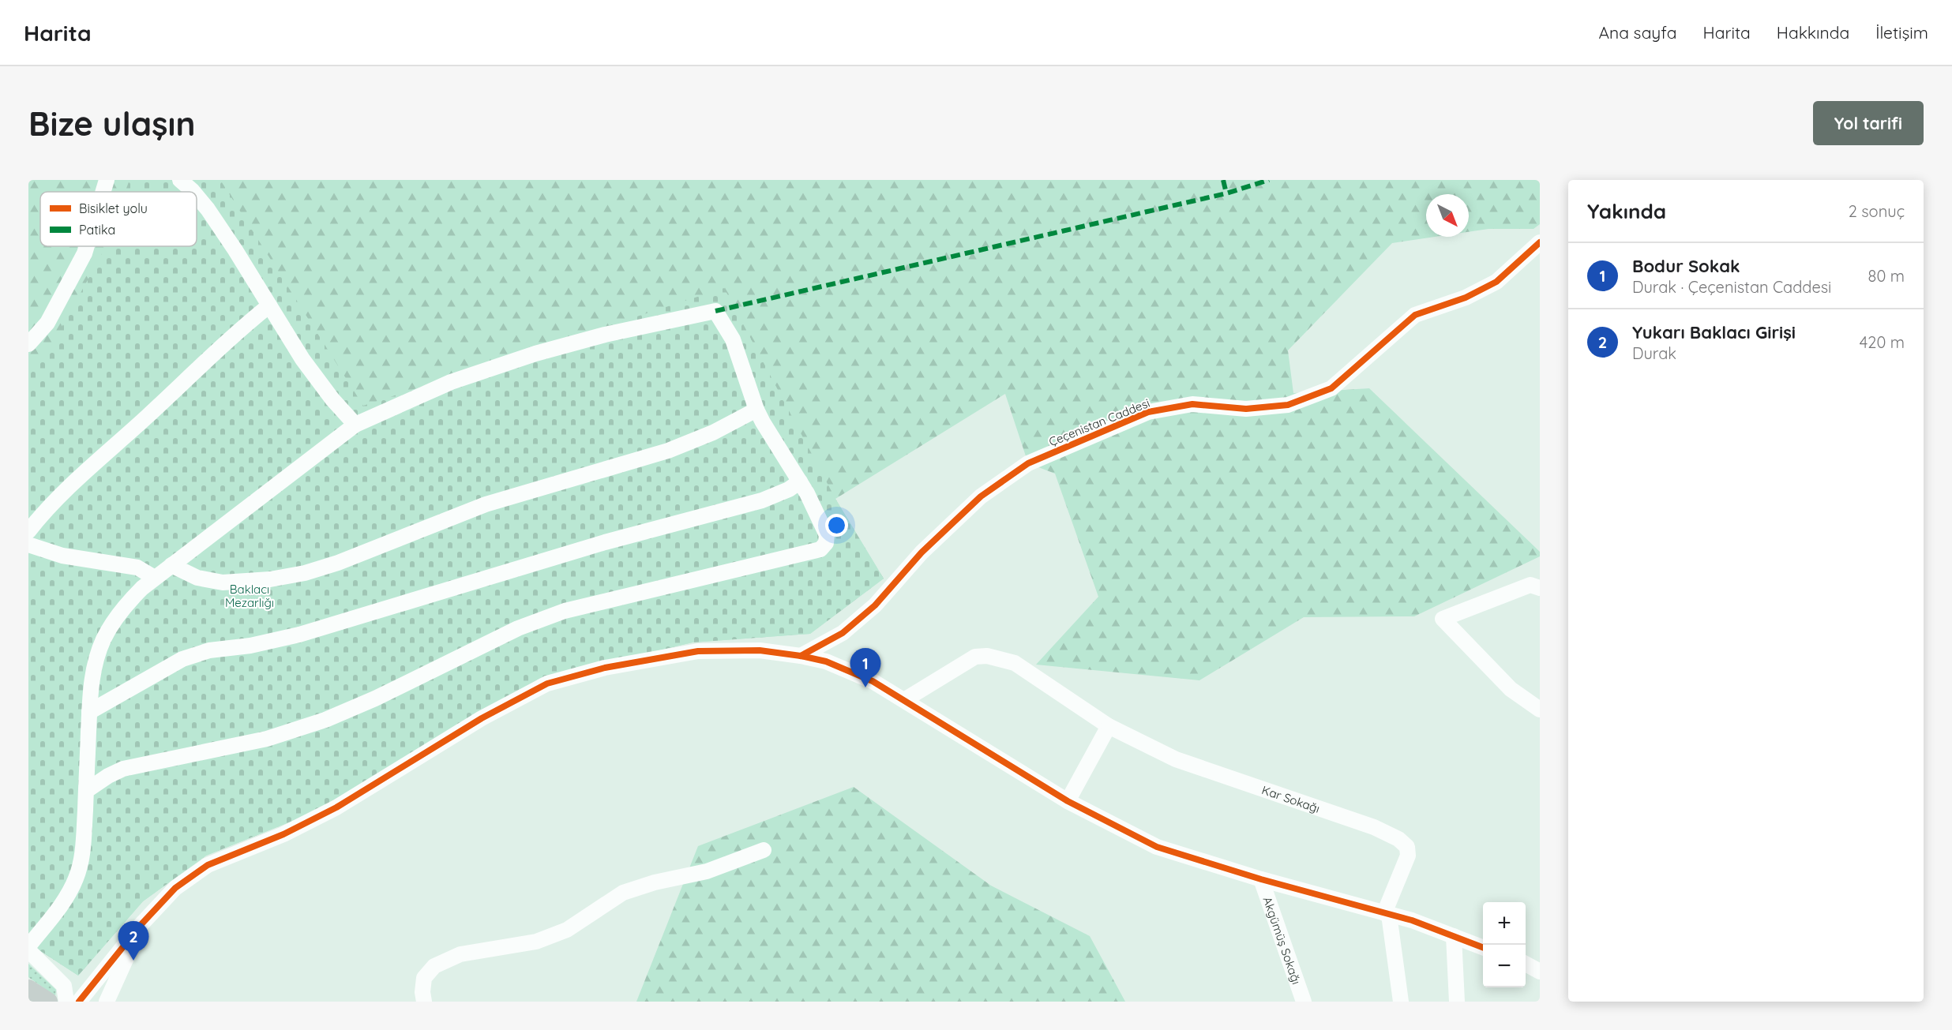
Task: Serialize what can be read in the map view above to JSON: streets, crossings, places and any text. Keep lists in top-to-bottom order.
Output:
{
  "streets": {
    "street": ["Çeçenistan Caddesi", "Kar Sokağı", "Akgümüş Sokağı"]
  },
  "parks": ["Baklacı Mezarlığı"],
  "legend": ["Bisiklet yolu", "Patika"],
  "north": "bottom right",
  "page": {
    "header": "Harita",
    "nav": [
      "Ana sayfa",
      "Harita",
      "Hakkında",
      "İletişim"
    ],
    "buttons": "Yol tarifi",
    "title": "Bize ulaşın",
    "heading": ["Yakında", "2 sonuç"],
    "list": [
      {
        "mark": "1",
        "name": "Bodur Sokak",
        "note": "Durak · Çeçenistan Caddesi",
        "value": "80 m"
      },
      {
        "mark": "2",
        "name": "Yukarı Baklacı Girişi",
        "note": "Durak",
        "value": "420 m"
      }
    ],
    "pins": ["1", "2"],
    "map_buttons": ["+", "−"]
  }
}
